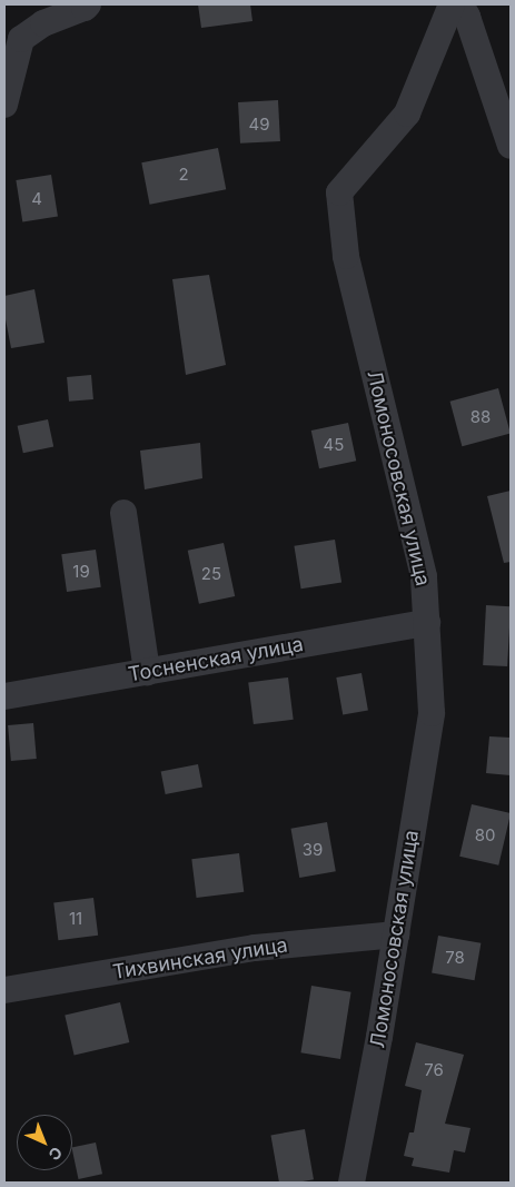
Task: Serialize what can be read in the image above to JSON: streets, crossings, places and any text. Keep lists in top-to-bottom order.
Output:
{
  "streets": {
    "street": ["Ломоносовская улица", "Тосненская улица", "Тихвинская улица"]
  },
  "crossings": [
    ["Ломоносовская улица", "Тосненская улица"],
    ["Ломоносовская улица", "Тихвинская улица"]
  ],
  "house_numbers": [
    "49",
    "2",
    "4",
    "88",
    "45",
    "19",
    "25",
    "80",
    "39",
    "11",
    "78",
    "76"
  ],
  "north": "bottom right"
}
